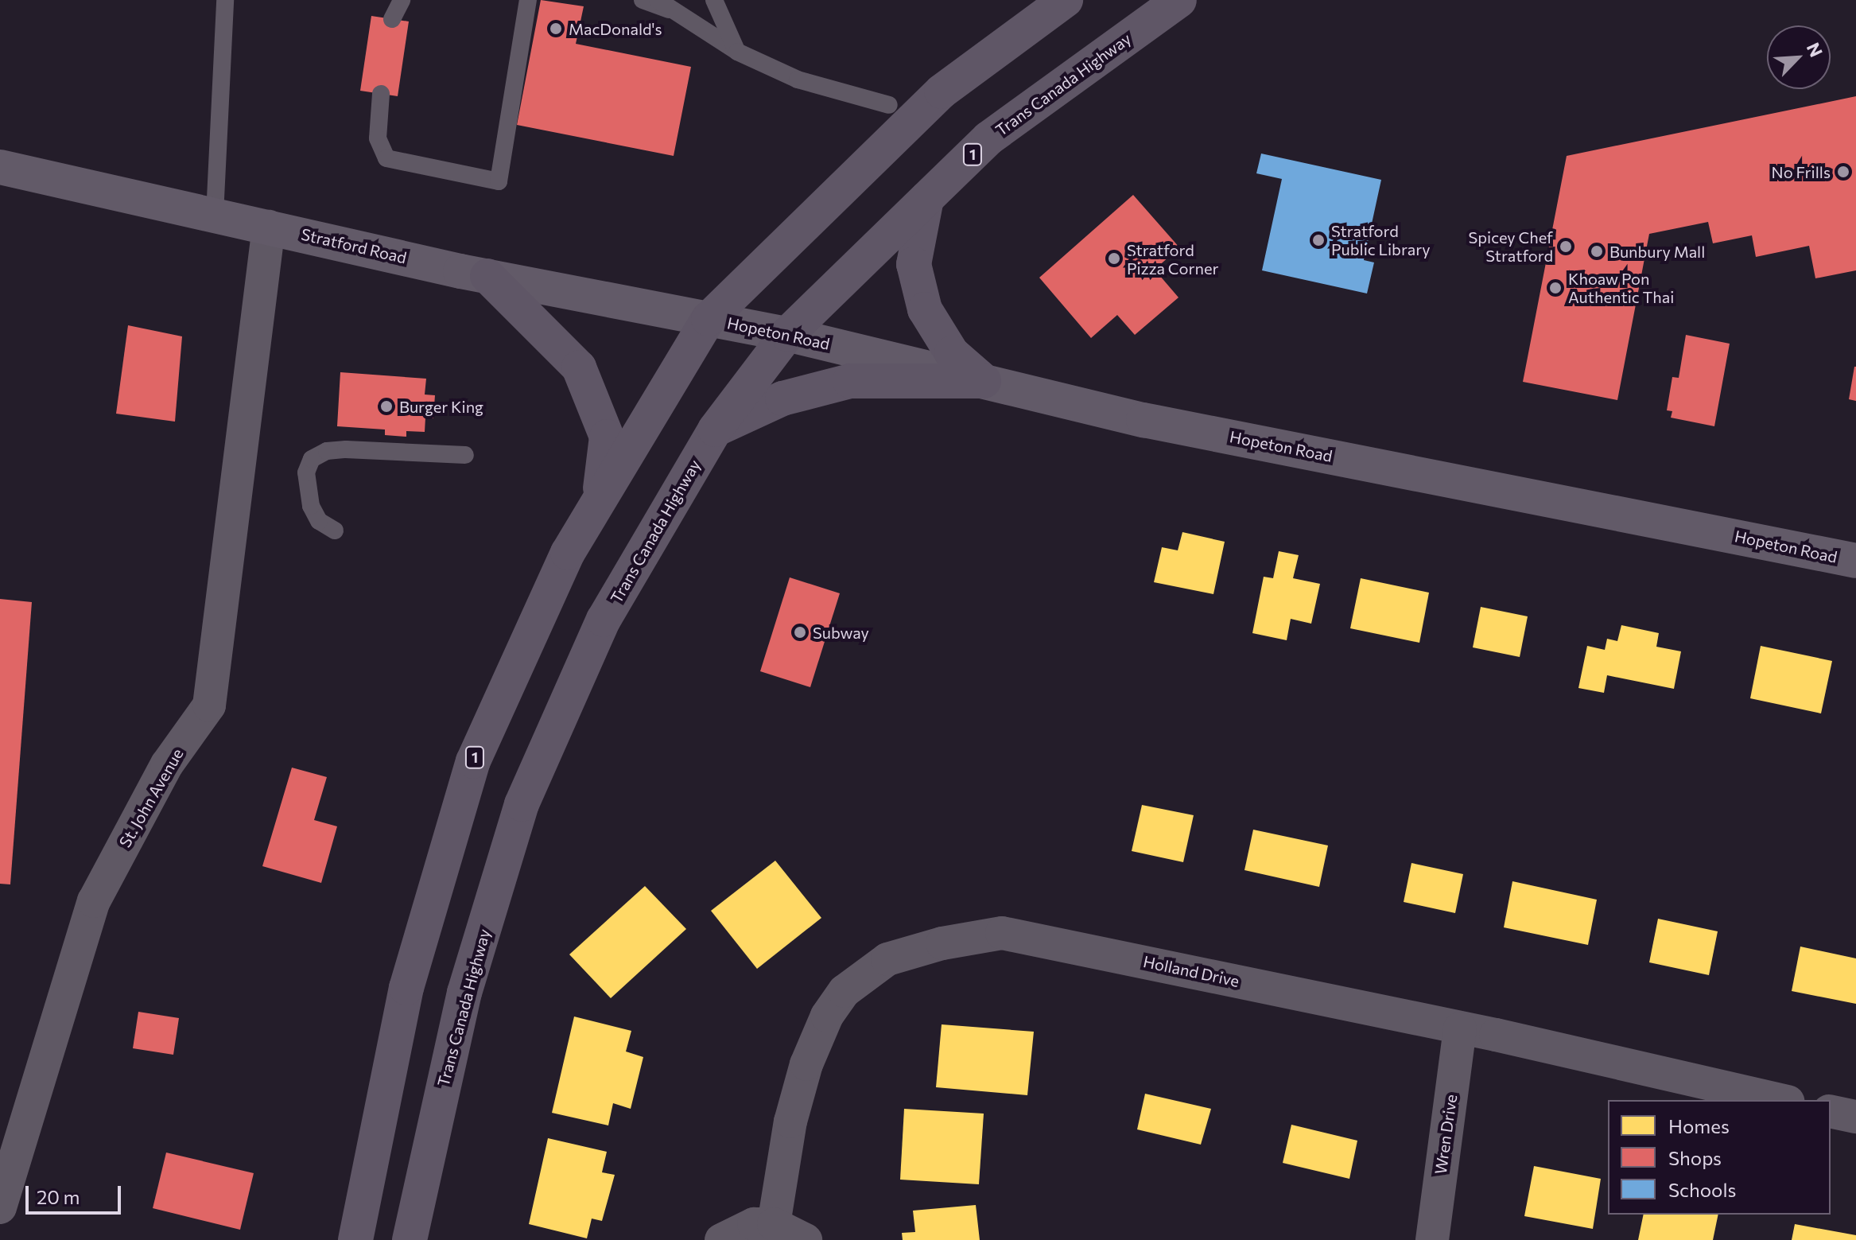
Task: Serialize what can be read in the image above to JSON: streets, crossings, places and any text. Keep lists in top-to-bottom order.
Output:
{
  "streets": {
    "highway": ["Trans Canada Highway", "1"],
    "main road": ["Stratford Road", "Hopeton Road"],
    "street": ["St. John Avenue", "Holland Drive", "Wren Drive"]
  },
  "crossings": [
    ["Trans Canada Highway", "Hopeton Road"],
    ["1", "Stratford Road"],
    ["1", "Hopeton Road"],
    ["Stratford Road", "Hopeton Road"],
    ["Stratford Road", "St. John Avenue"],
    ["Holland Drive", "Wren Drive"]
  ],
  "places": [
    "MacDonald's",
    "No Frills",
    "Stratford Public Library",
    "Spicey Chef Stratford",
    "Bunbury Mall",
    "Stratford Pizza Corner",
    "Khoaw Pon Authentic Thai",
    "Burger King",
    "Subway"
  ],
  "legend": ["Homes", "Shops", "Schools"],
  "scale_bar": "20 m",
  "north": "top right"
}
